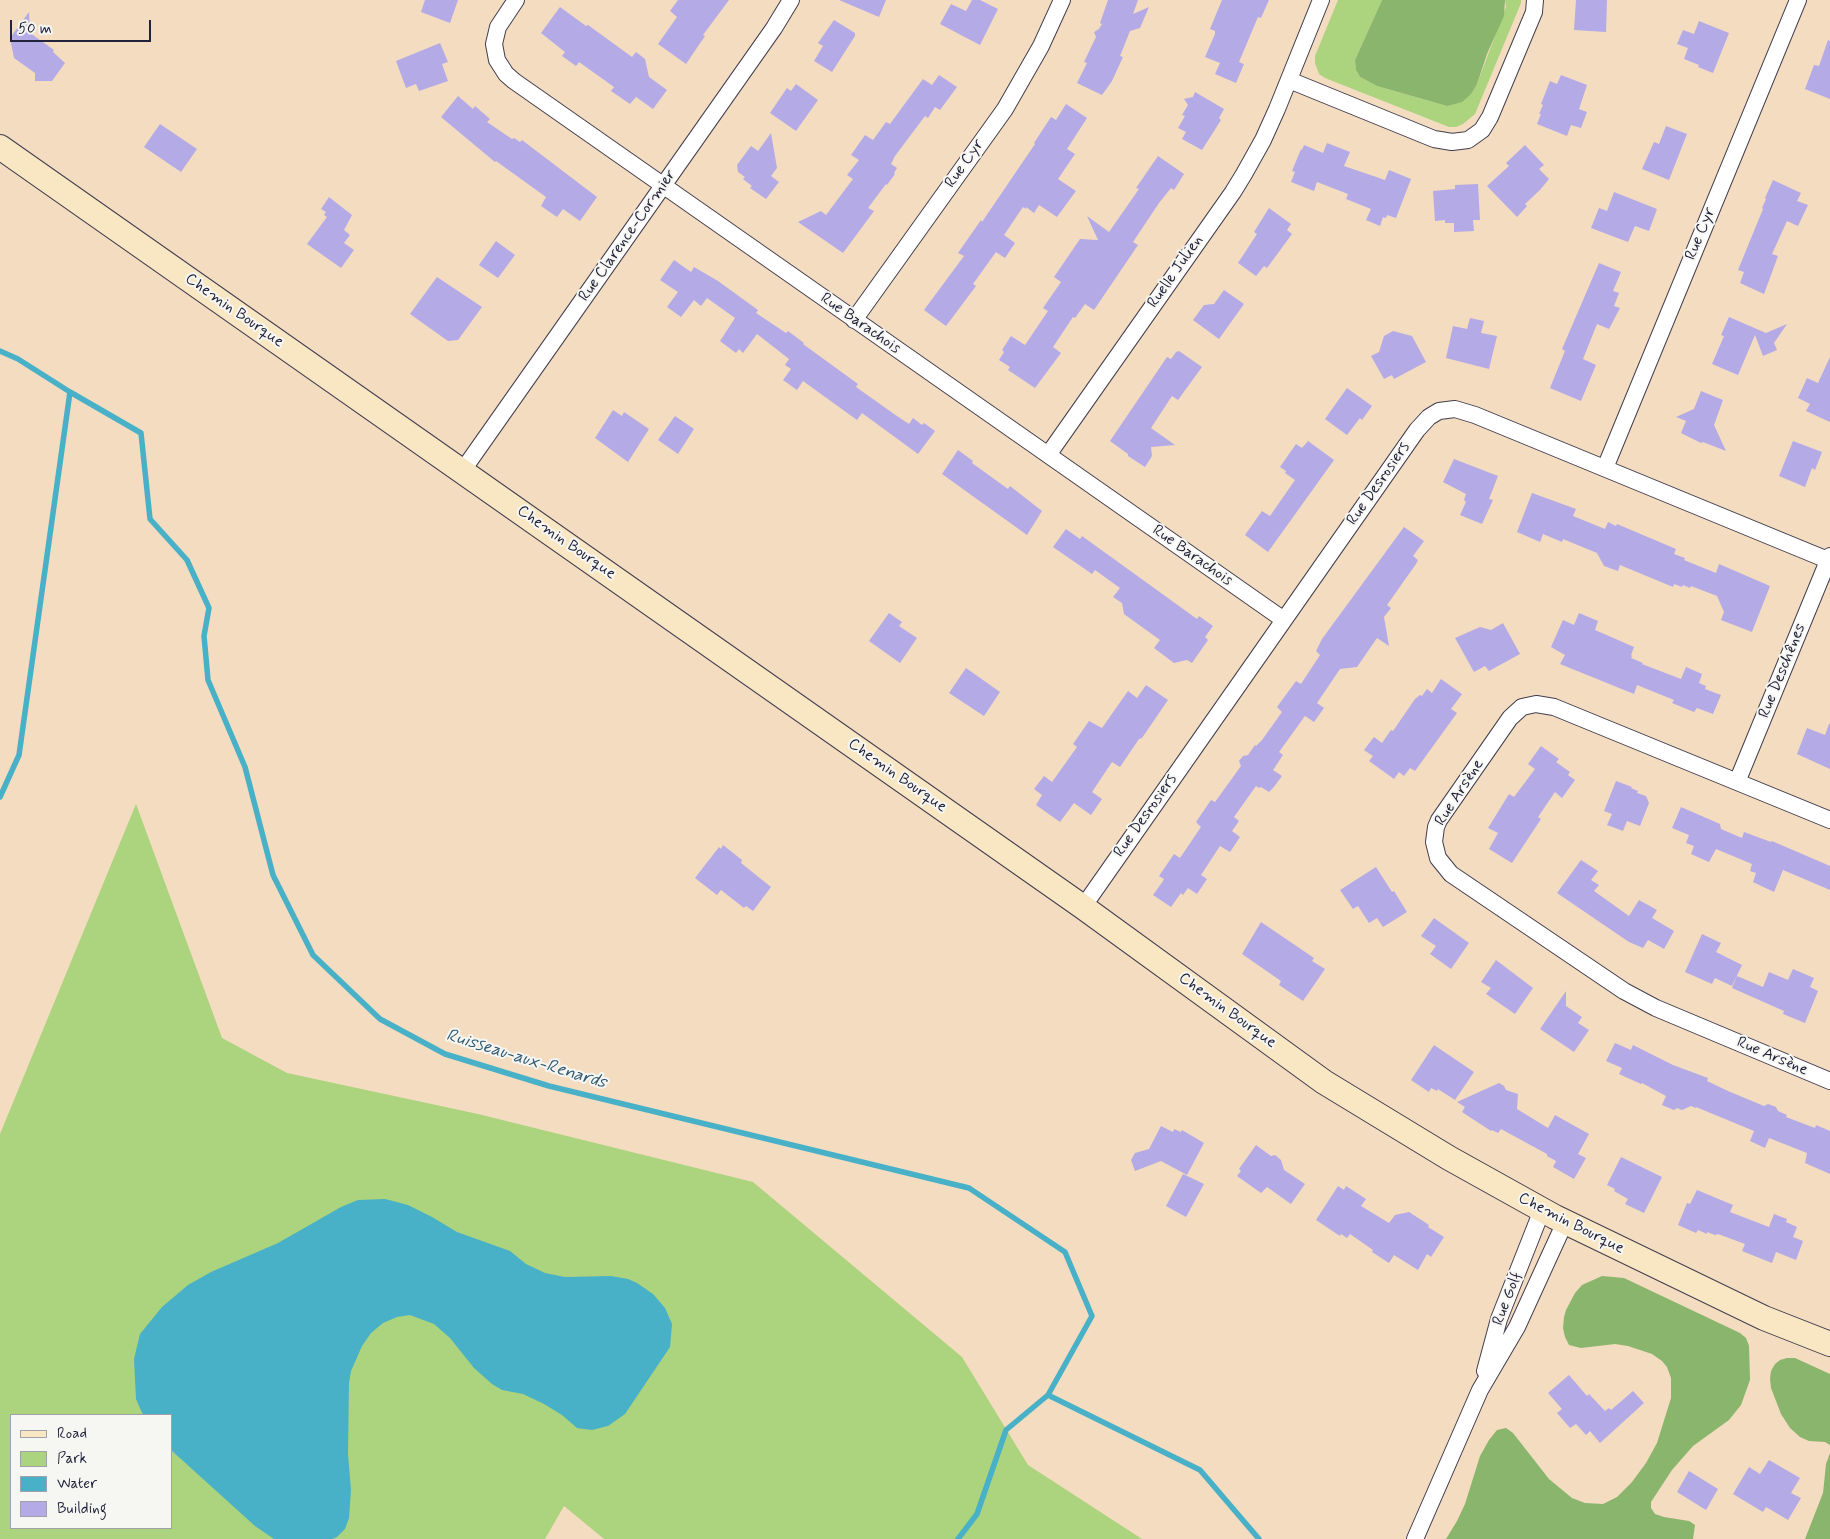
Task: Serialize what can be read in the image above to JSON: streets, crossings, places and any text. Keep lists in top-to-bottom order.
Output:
{
  "streets": {
    "street": [
      "Rue Cyr",
      "Rue Clarence-Cormier",
      "Ruelle Julien",
      "Chemin Bourque",
      "Rue Barachois",
      "Rue Desrosiers",
      "Rue Deschênes",
      "Rue Arsène",
      "Rue Golf"
    ]
  },
  "crossings": [
    ["Rue Cyr", "Rue Barachois"],
    ["Rue Cyr", "Rue Desrosiers"],
    ["Rue Clarence-Cormier", "Chemin Bourque"],
    ["Rue Clarence-Cormier", "Rue Barachois"],
    ["Ruelle Julien", "Rue Barachois"],
    ["Chemin Bourque", "Rue Desrosiers"],
    ["Chemin Bourque", "Rue Golf"],
    ["Rue Barachois", "Rue Desrosiers"],
    ["Rue Desrosiers", "Rue Deschênes"],
    ["Rue Deschênes", "Rue Arsène"]
  ],
  "water": ["Ruisseau-aux-Renards"],
  "legend": [
    "Road",
    "Park",
    "Water",
    "Building"
  ],
  "scale_bar": "50 m"
}
